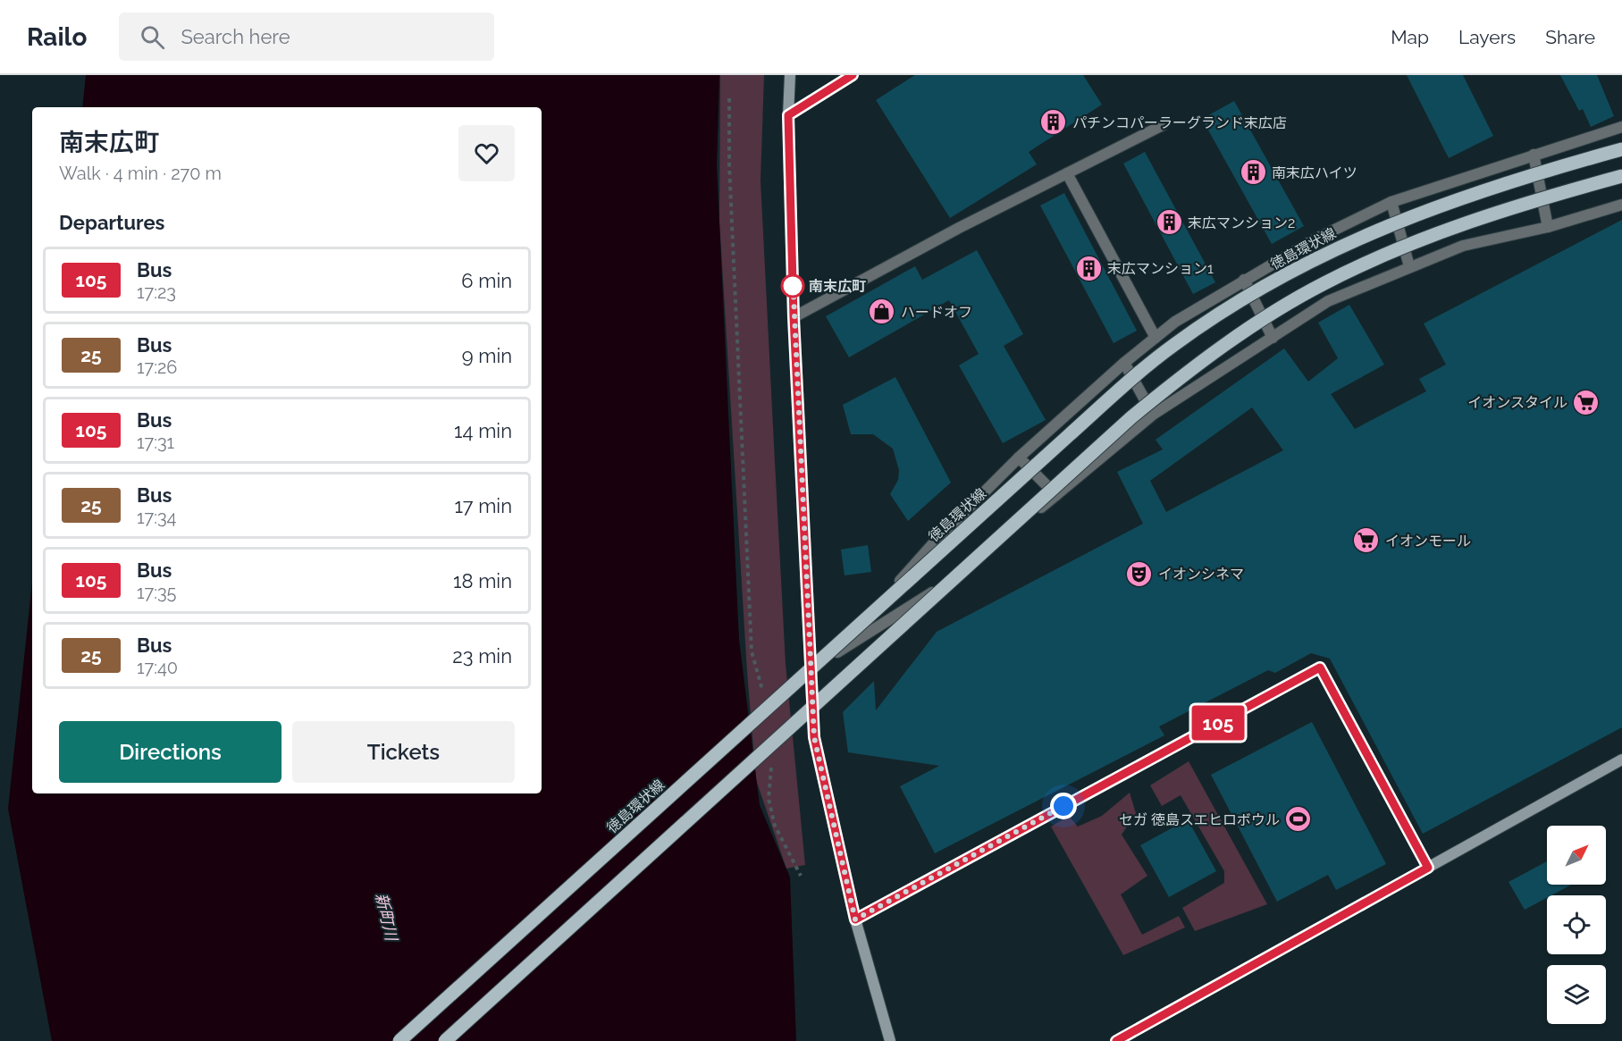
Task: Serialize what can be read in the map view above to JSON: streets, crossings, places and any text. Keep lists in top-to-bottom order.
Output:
{
  "streets": {
    "main road": ["徳島環状線"]
  },
  "water": ["新町川"],
  "places": {
    "building": [
      "パチンコパーラーグランド末広店",
      "南末広ハイツ",
      "末広マンション2",
      "末広マンション1"
    ],
    "other": ["南末広町"],
    "shop": ["ハードオフ"],
    "supermarket": ["イオンスタイル", "イオンモール"],
    "theatre": ["イオンシネマ"],
    "sports": ["セガ 徳島スエヒロボウル"]
  },
  "lines": ["bus line 105"],
  "north": "top right",
  "page": {
    "header": "Railo",
    "search": "Search here",
    "nav": ["Map", "Layers", "Share"],
    "on_map": "105",
    "heading": [
      ["南末広町", "Walk · 4 min · 270 m"],
      "Departures"
    ],
    "list": [
      {
        "mark": "105",
        "name": "Bus",
        "note": "17:23",
        "value": "6 min"
      },
      {
        "mark": "25",
        "name": "Bus",
        "note": "17:26",
        "value": "9 min"
      },
      {
        "mark": "105",
        "name": "Bus",
        "note": "17:31",
        "value": "14 min"
      },
      {
        "mark": "25",
        "name": "Bus",
        "note": "17:34",
        "value": "17 min"
      },
      {
        "mark": "105",
        "name": "Bus",
        "note": "17:35",
        "value": "18 min"
      },
      {
        "mark": "25",
        "name": "Bus",
        "note": "17:40",
        "value": "23 min"
      }
    ],
    "buttons": ["Directions", "Tickets"]
  }
}
